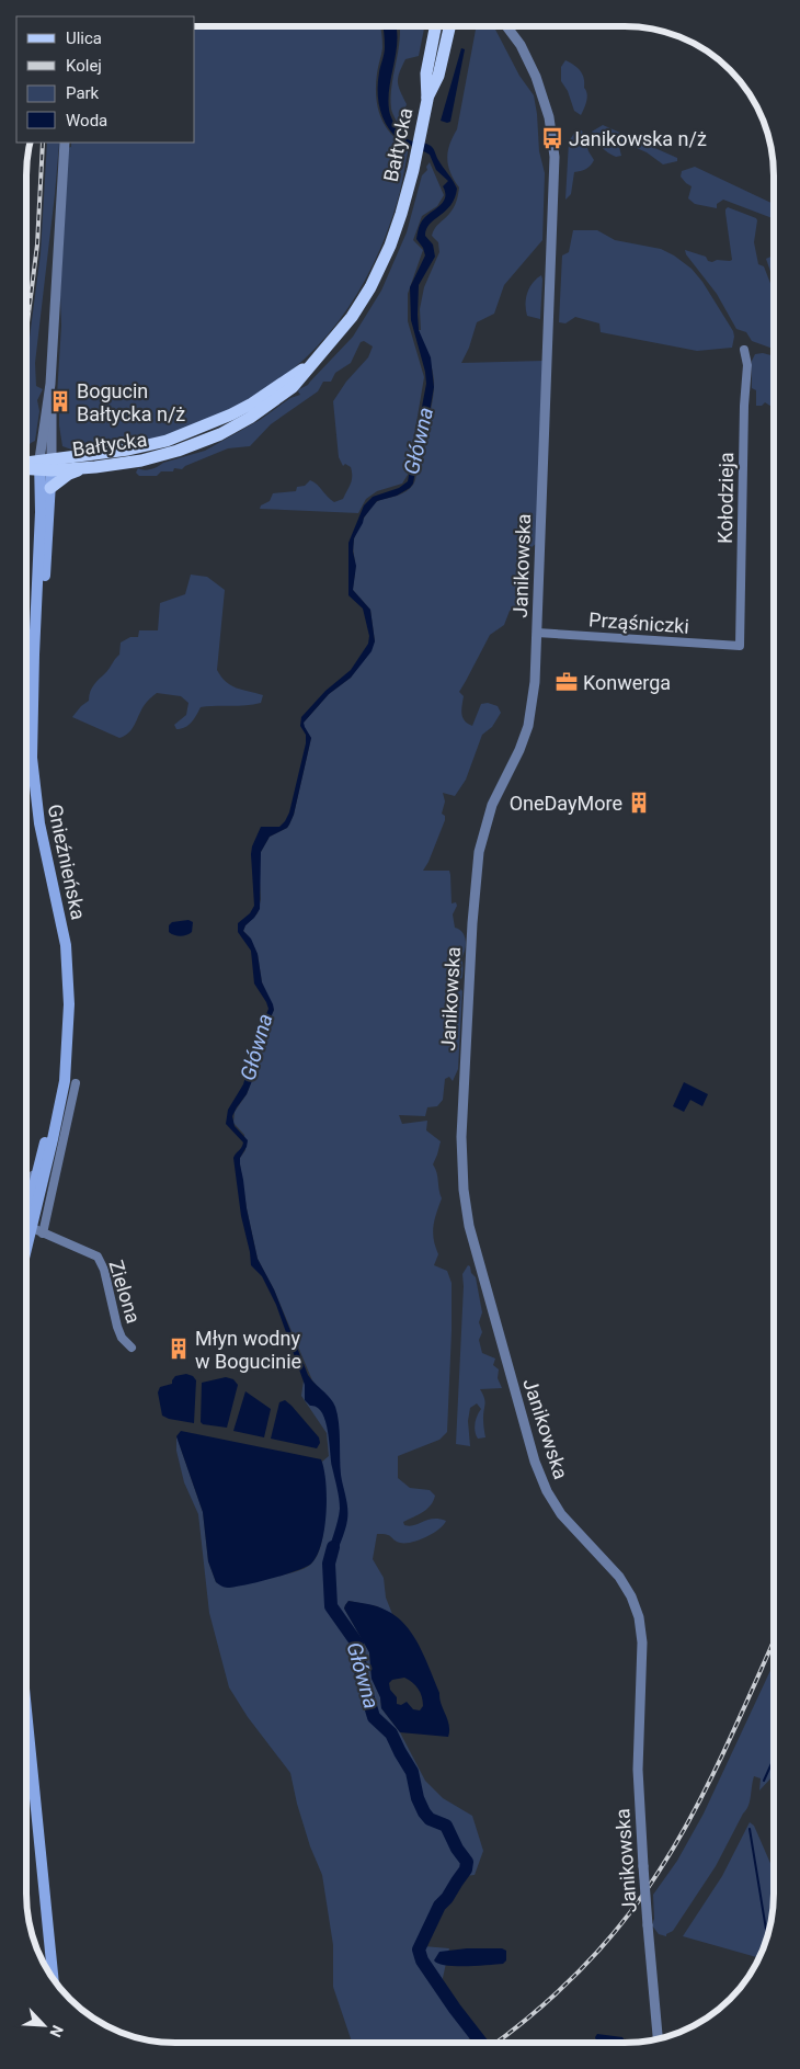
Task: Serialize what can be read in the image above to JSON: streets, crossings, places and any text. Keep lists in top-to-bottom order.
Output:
{
  "streets": {
    "main road": ["Bałtycka", "Gnieźnieńska"],
    "street": [
      "Kołodzieja",
      "Janikowska",
      "Prząśniczki",
      "Zielona"
    ]
  },
  "crossings": [
    ["Bałtycka", "Gnieźnieńska"],
    ["Kołodzieja", "Prząśniczki"],
    ["Janikowska", "Prząśniczki"]
  ],
  "water": ["Główna"],
  "places": {
    "bus stop": ["Janikowska n/ż"],
    "building": ["Bogucin Bałtycka n/ż", "OneDayMore", "Młyn wodny w Bogucinie"],
    "office": ["Konwerga"]
  },
  "legend": [
    "Ulica",
    "Kolej",
    "Park",
    "Woda"
  ],
  "north": "bottom right"
}
